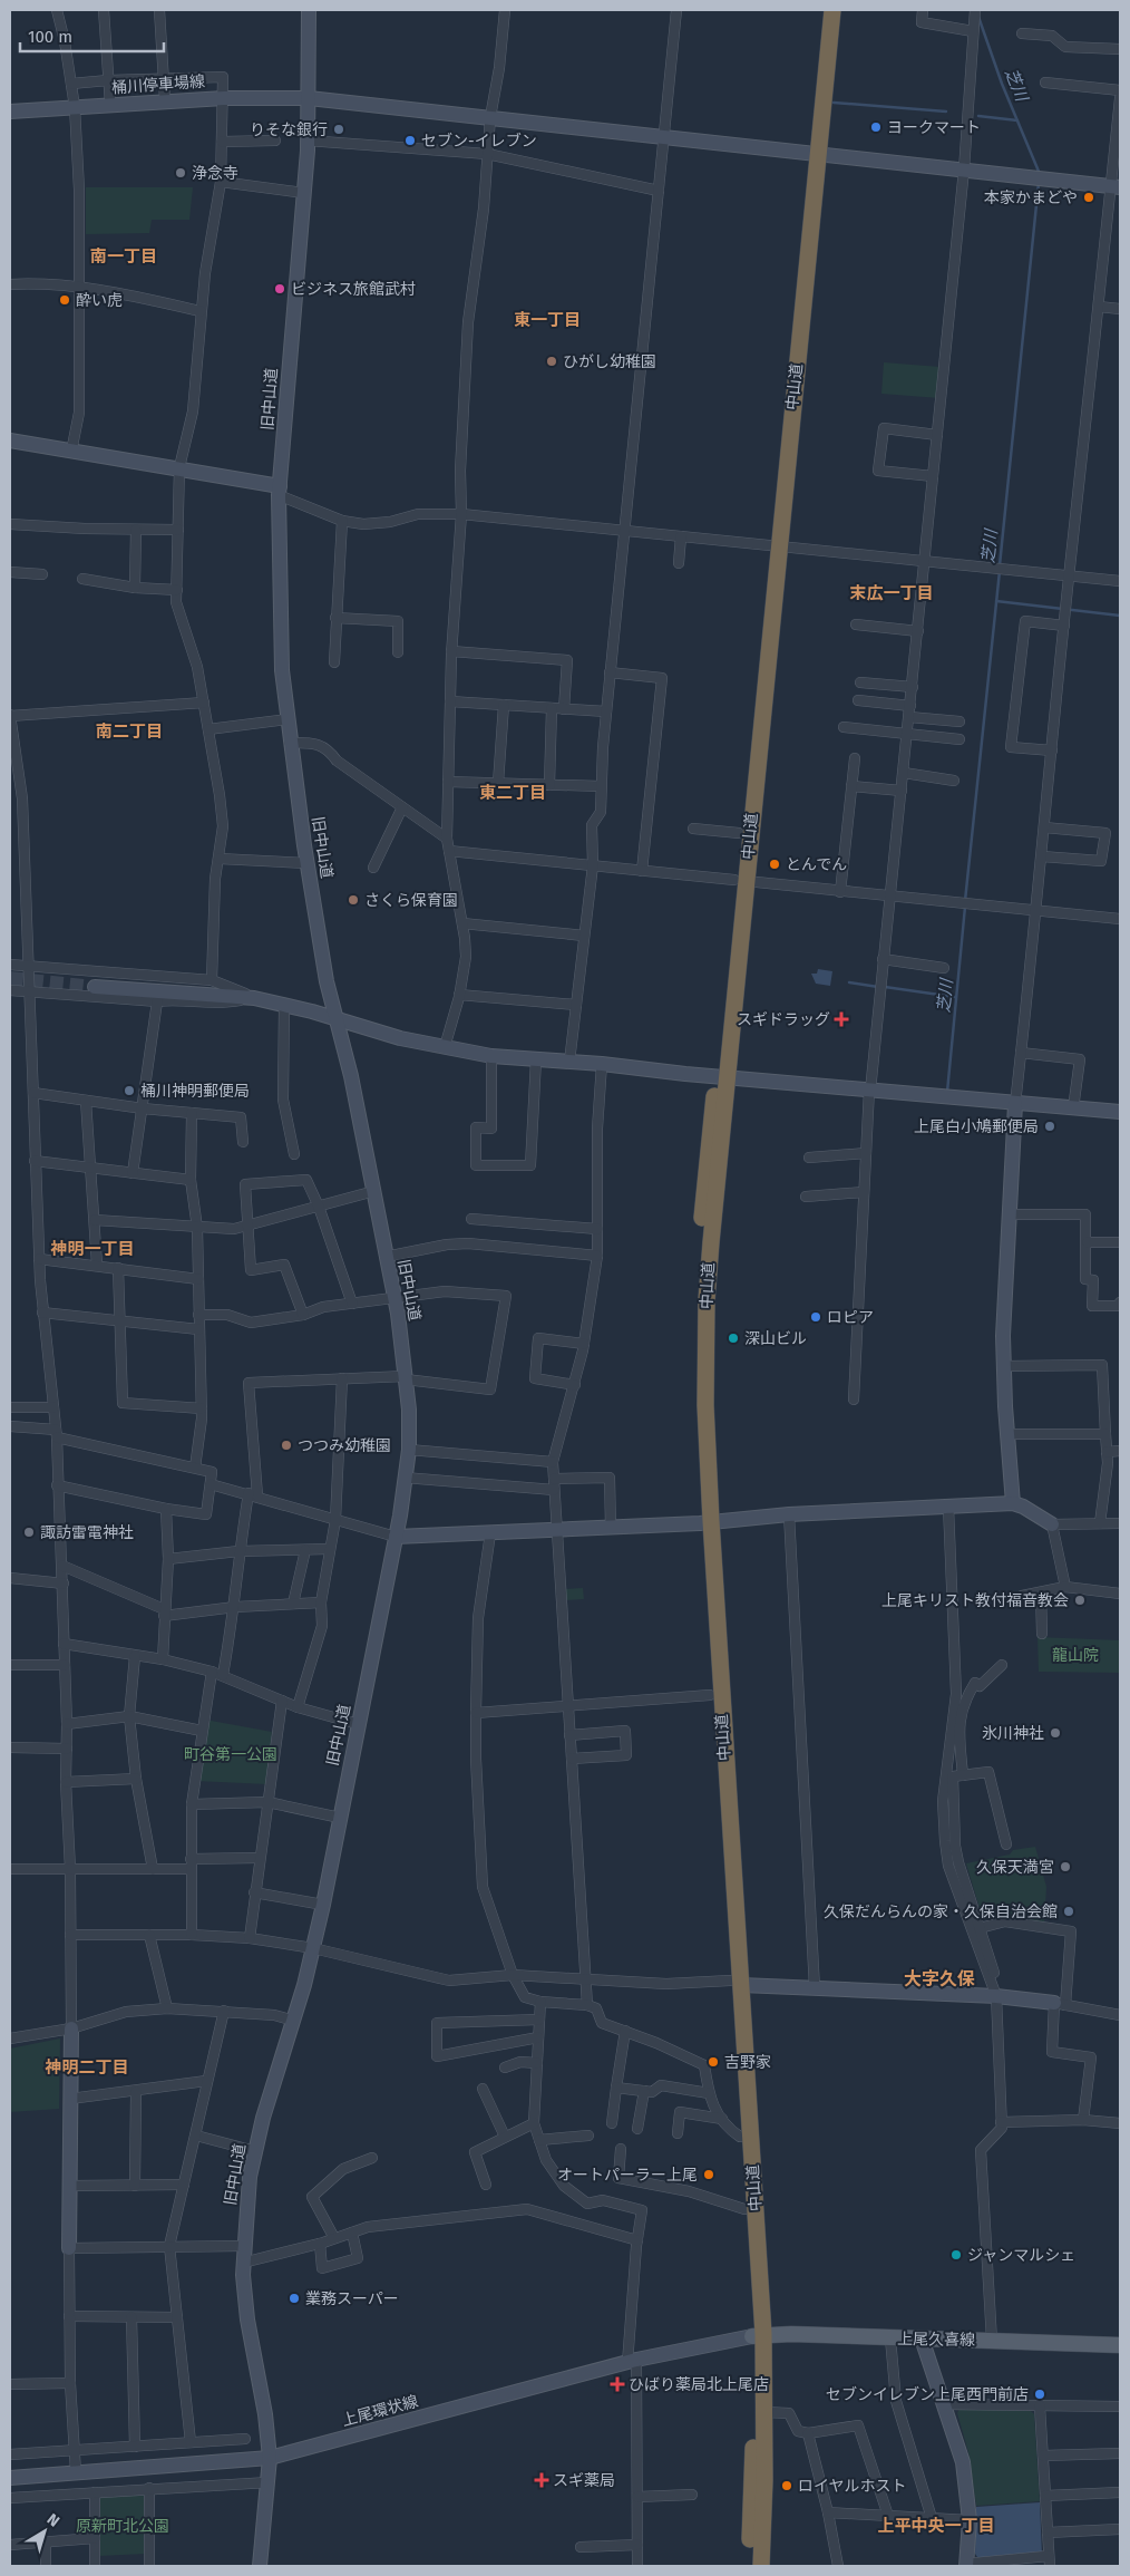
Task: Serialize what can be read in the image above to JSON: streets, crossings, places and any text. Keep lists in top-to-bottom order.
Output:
{
  "streets": {
    "highway": ["中山道"],
    "main road": ["上尾久喜線"],
    "street": ["桶川停車場線", "旧中山道", "上尾環状線"]
  },
  "crossings": [
    ["桶川停車場線", "中山道"],
    ["桶川停車場線", "旧中山道"],
    ["中山道", "上尾久喜線"],
    ["中山道", "上尾環状線"],
    ["旧中山道", "上尾環状線"],
    ["上尾久喜線", "上尾環状線"]
  ],
  "districts": [
    "南一丁目",
    "東一丁目",
    "末広一丁目",
    "南二丁目",
    "東二丁目",
    "神明一丁目",
    "大字久保",
    "神明二丁目",
    "上平中央一丁目"
  ],
  "water": ["芝川"],
  "parks": ["龍山院", "町谷第一公園", "原新町北公園"],
  "places": {
    "other": [
      "ヨークマート",
      "りそな銀行",
      "セブン-イレブン",
      "浄念寺",
      "本家かまどや",
      "ビジネス旅館武村",
      "酔い虎",
      "ひがし幼稚園",
      "とんでん",
      "さくら保育園",
      "桶川神明郵便局",
      "上尾白小鳩郵便局",
      "ロピア",
      "深山ビル",
      "つつみ幼稚園",
      "諏訪雷電神社",
      "上尾キリスト教付福音教会",
      "氷川神社",
      "久保天満宮",
      "久保だんらんの家・久保自治会館",
      "吉野家",
      "オートパーラー上尾",
      "ジャンマルシェ",
      "業務スーパー",
      "セブンイレブン上尾西門前店",
      "ロイヤルホスト"
    ],
    "health": ["スギドラッグ", "ひばり薬局北上尾店", "スギ薬局"]
  },
  "scale_bar": "100 m",
  "north": "top right"
}
